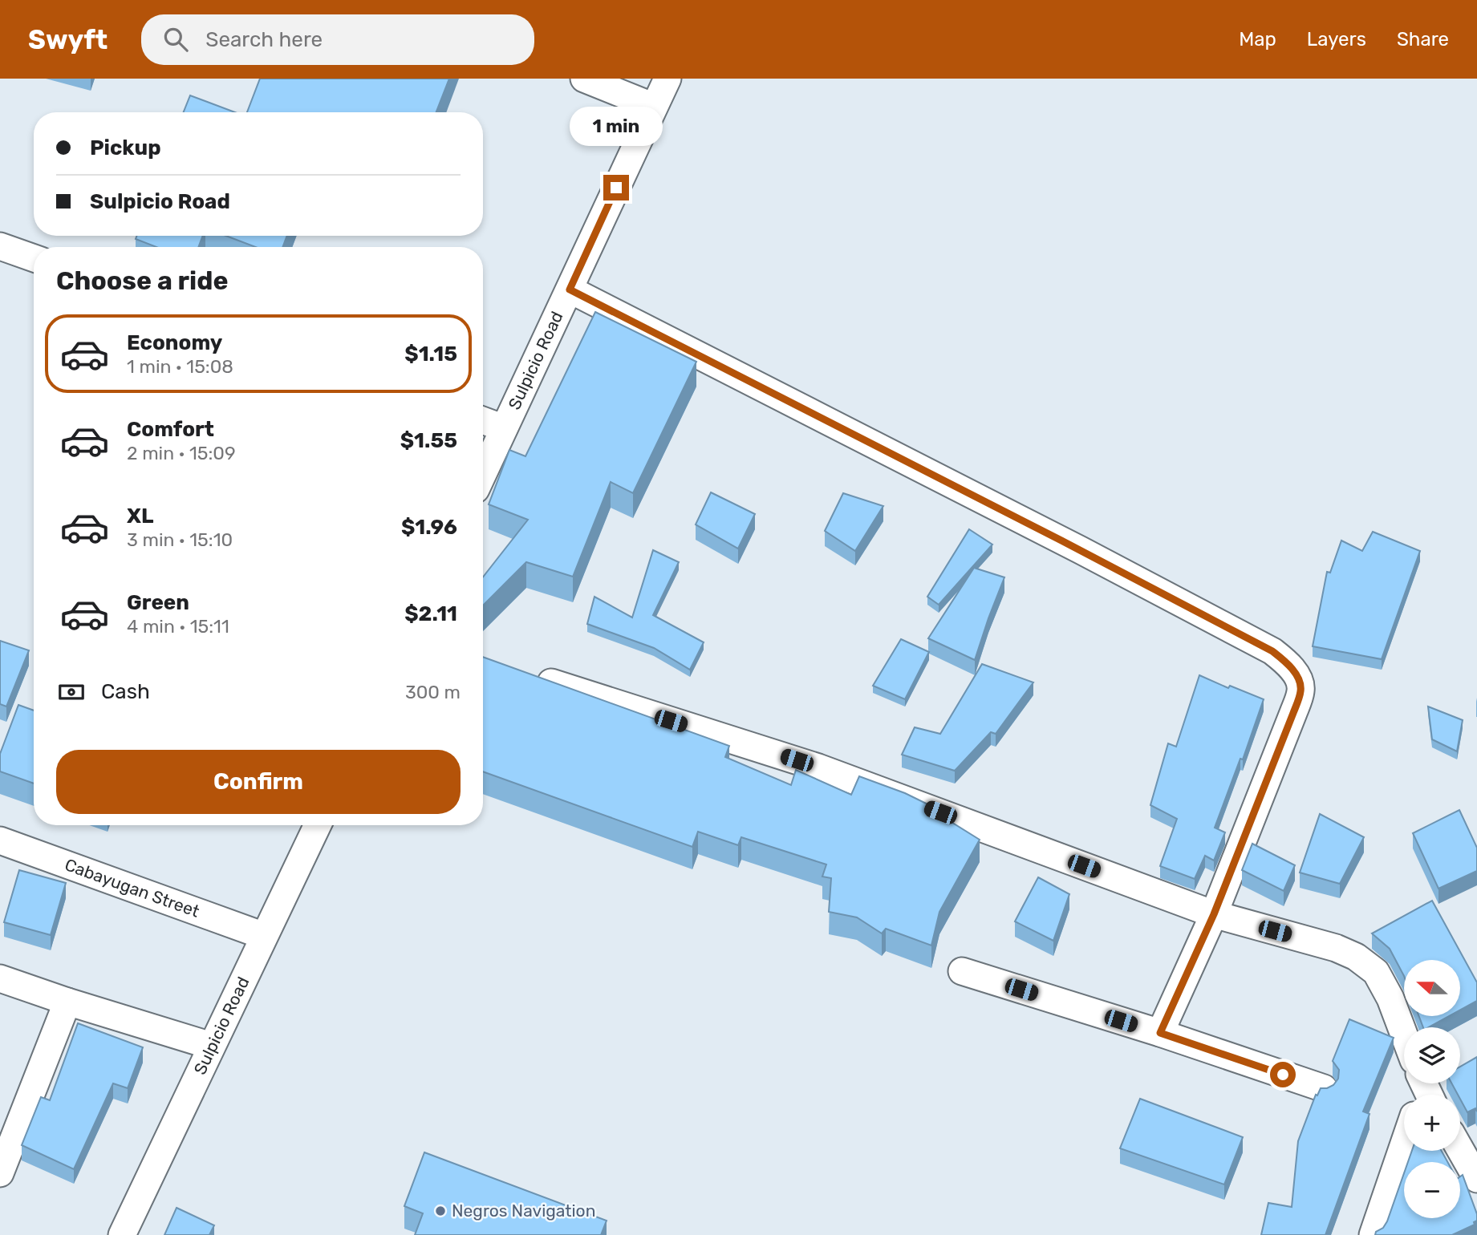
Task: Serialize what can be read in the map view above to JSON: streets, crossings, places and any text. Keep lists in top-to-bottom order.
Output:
{
  "streets": {
    "street": ["Sulpicio Road", "Cabayugan Street"]
  },
  "crossings": [
    ["Sulpicio Road", "Cabayugan Street"]
  ],
  "places": ["Negros Navigation"],
  "north": "left",
  "page": {
    "header": "Swyft",
    "search": "Search here",
    "nav": ["Map", "Layers", "Share"],
    "bubble": "1 min",
    "banner": ["Pickup", "Sulpicio Road"],
    "heading": "Choose a ride",
    "list": [
      {
        "name": "Economy",
        "note": "1 min · 15:08",
        "value": "$1.15"
      },
      {
        "name": "Comfort",
        "note": "2 min · 15:09",
        "value": "$1.55"
      },
      {
        "name": "XL",
        "note": "3 min · 15:10",
        "value": "$1.96"
      },
      {
        "name": "Green",
        "note": "4 min · 15:11",
        "value": "$2.11"
      }
    ],
    "pay": ["Cash", "300 m"],
    "buttons": "Confirm",
    "map_buttons": ["+", "−"]
  }
}
